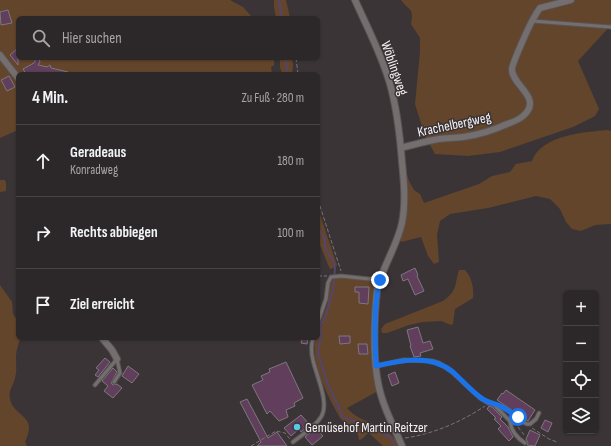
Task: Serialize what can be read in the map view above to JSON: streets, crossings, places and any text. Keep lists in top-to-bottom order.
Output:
{
  "streets": {
    "street": ["Wöblingweg", "Krachelbergweg"]
  },
  "crossings": [
    ["Wöblingweg", "Krachelbergweg"]
  ],
  "places": ["Gemüsehof Martin Reitzer"],
  "page": {
    "search": "Hier suchen",
    "heading": ["4 Min.", "Zu Fuß · 280 m"],
    "list": [
      ["Geradeaus", "Konradweg", "180 m"],
      ["Rechts abbiegen", "100 m"],
      "Ziel erreicht"
    ],
    "map_buttons": ["+", "−"]
  }
}
